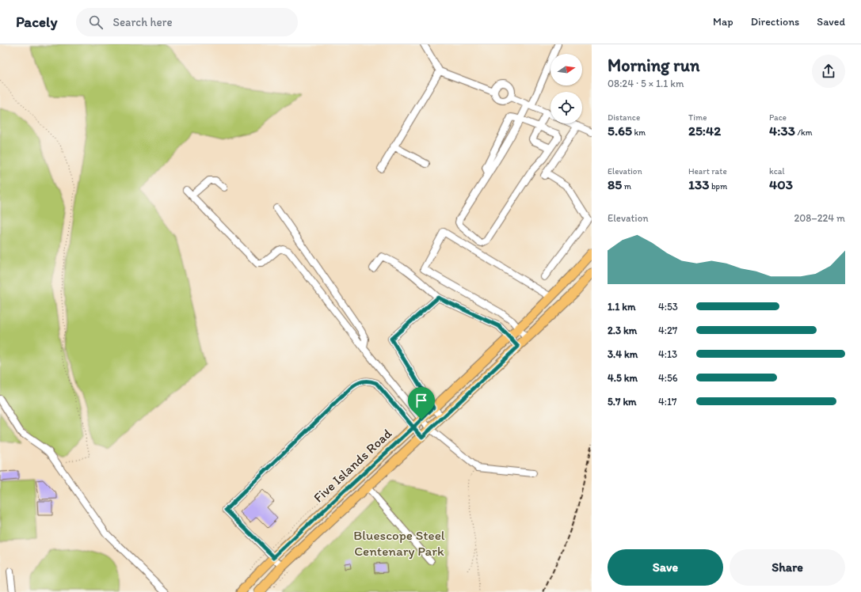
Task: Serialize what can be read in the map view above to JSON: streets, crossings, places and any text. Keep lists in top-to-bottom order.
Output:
{
  "streets": {
    "main road": ["Five Islands Road"]
  },
  "parks": ["Bluescope Steel Centenary Park"],
  "north": "right",
  "page": {
    "header": "Pacely",
    "search": "Search here",
    "nav": ["Map", "Directions", "Saved"],
    "heading": ["Morning run", "08:24 · 5 × 1.1 km"],
    "stats": [
      ["Distance", "5.65 km"],
      ["Time", "25:42"],
      ["Pace", "4:33 /km"],
      ["Elevation", "85 m"],
      ["Heart rate", "133 bpm"],
      ["kcal", "403"]
    ],
    "chart": ["Elevation", "208–224 m"],
    "list": [
      {
        "name": "1.1 km",
        "note": "4:53"
      },
      {
        "name": "2.3 km",
        "note": "4:27"
      },
      {
        "name": "3.4 km",
        "note": "4:13"
      },
      {
        "name": "4.5 km",
        "note": "4:56"
      },
      {
        "name": "5.7 km",
        "note": "4:17"
      }
    ],
    "buttons": ["Save", "Share"]
  }
}
